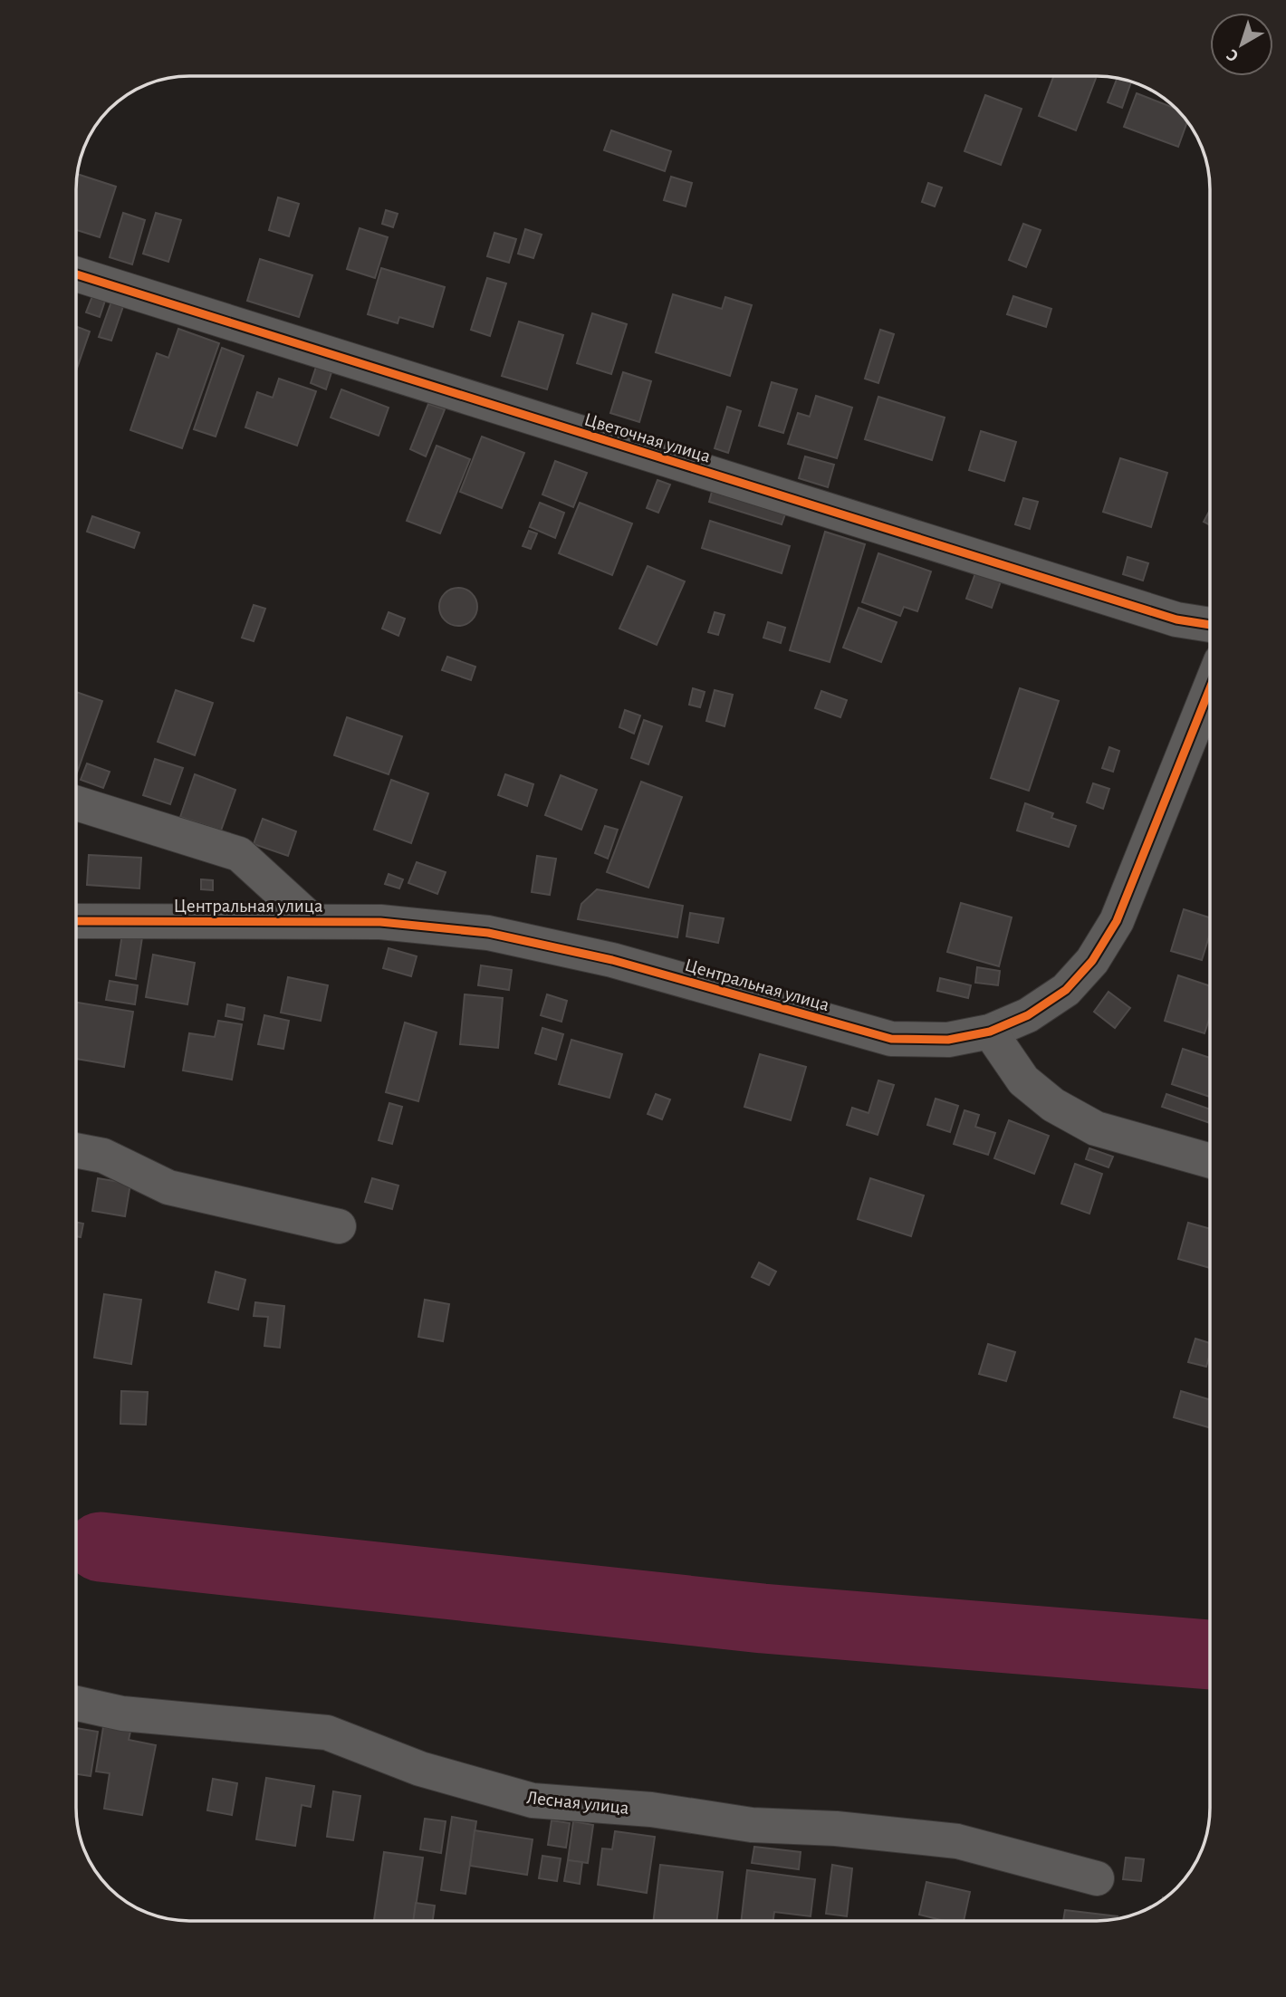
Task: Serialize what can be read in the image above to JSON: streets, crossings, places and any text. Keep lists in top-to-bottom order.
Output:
{
  "streets": {
    "street": ["Цветочная улица", "Центральная улица", "Лесная улица"]
  },
  "north": "bottom left"
}
